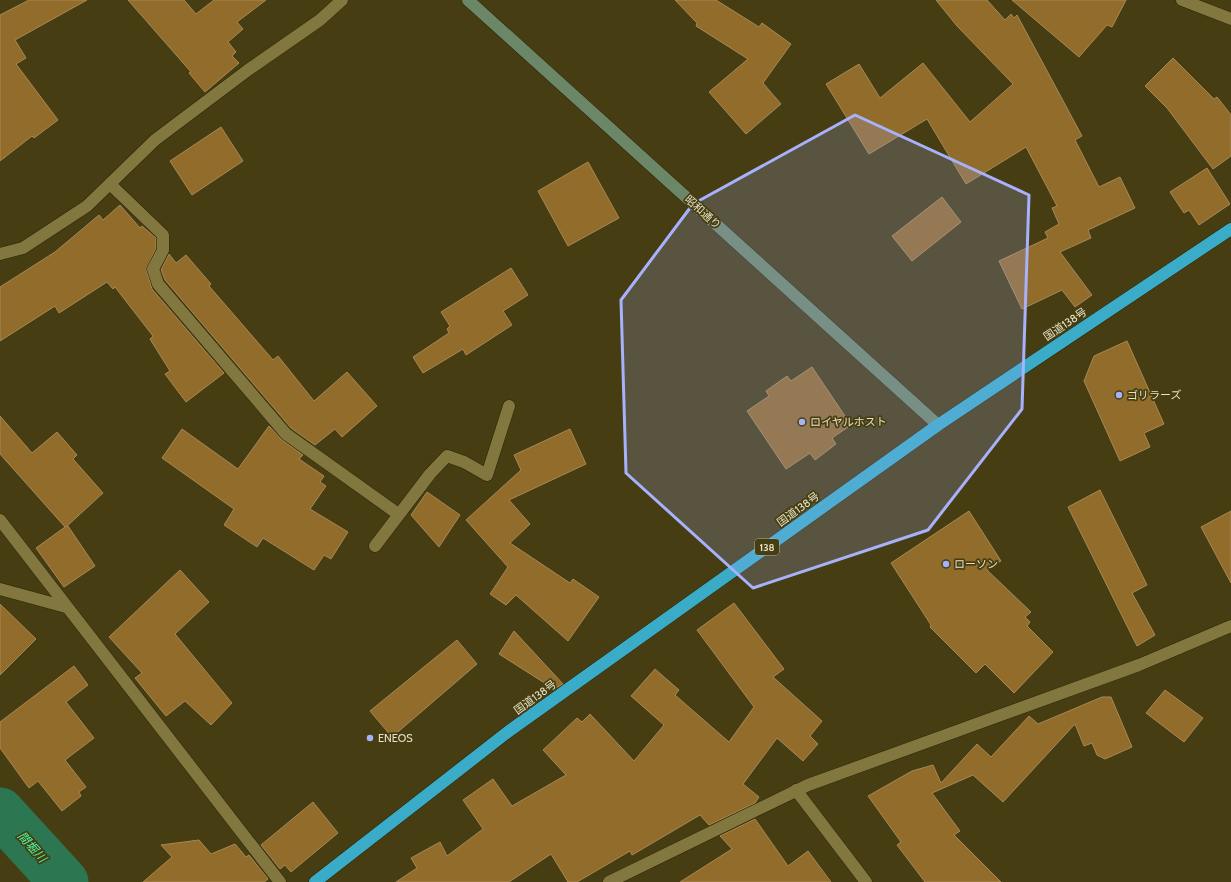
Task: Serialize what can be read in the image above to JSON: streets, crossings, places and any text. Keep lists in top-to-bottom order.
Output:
{
  "streets": {
    "highway": ["国道138号", "138"],
    "street": ["昭和通り"]
  },
  "crossings": [
    ["昭和通り", "国道138号"]
  ],
  "water": ["間堀川"],
  "places": [
    "ゴリラーズ",
    "ロイヤルホスト",
    "ローソン",
    "ENEOS"
  ]
}
